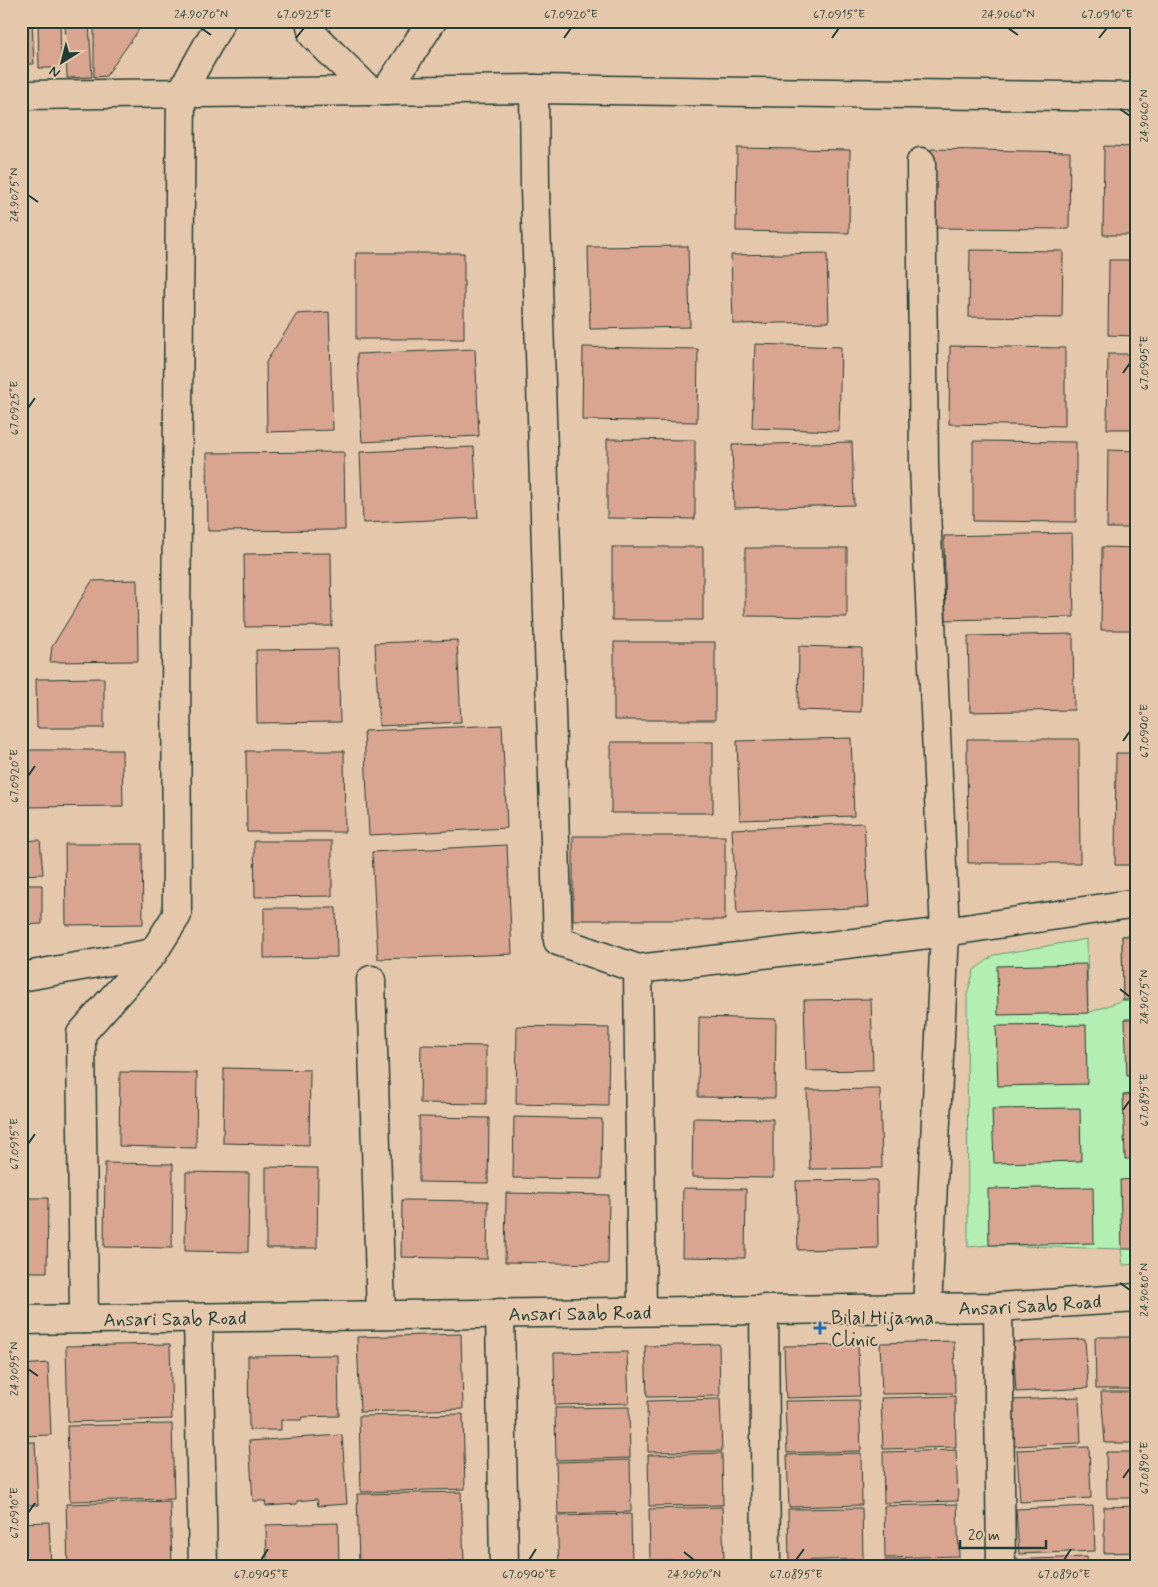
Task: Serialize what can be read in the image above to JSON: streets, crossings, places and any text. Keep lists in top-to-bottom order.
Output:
{
  "streets": {
    "street": ["Ansari Saab Road"]
  },
  "places": {
    "health": ["Bilal Hijama Clinic"]
  },
  "scale_bar": "20 m",
  "north": "bottom left",
  "coordinates": [
    "24.9070°N",
    "67.0925°E",
    "67.0920°E",
    "67.0915°E",
    "24.9060°N",
    "67.0910°E",
    "24.9075°N",
    "67.0905°E",
    "67.0900°E",
    "67.0895°E",
    "24.9080°N",
    "24.9095°N",
    "67.0890°E",
    "24.9090°N"
  ]
}
